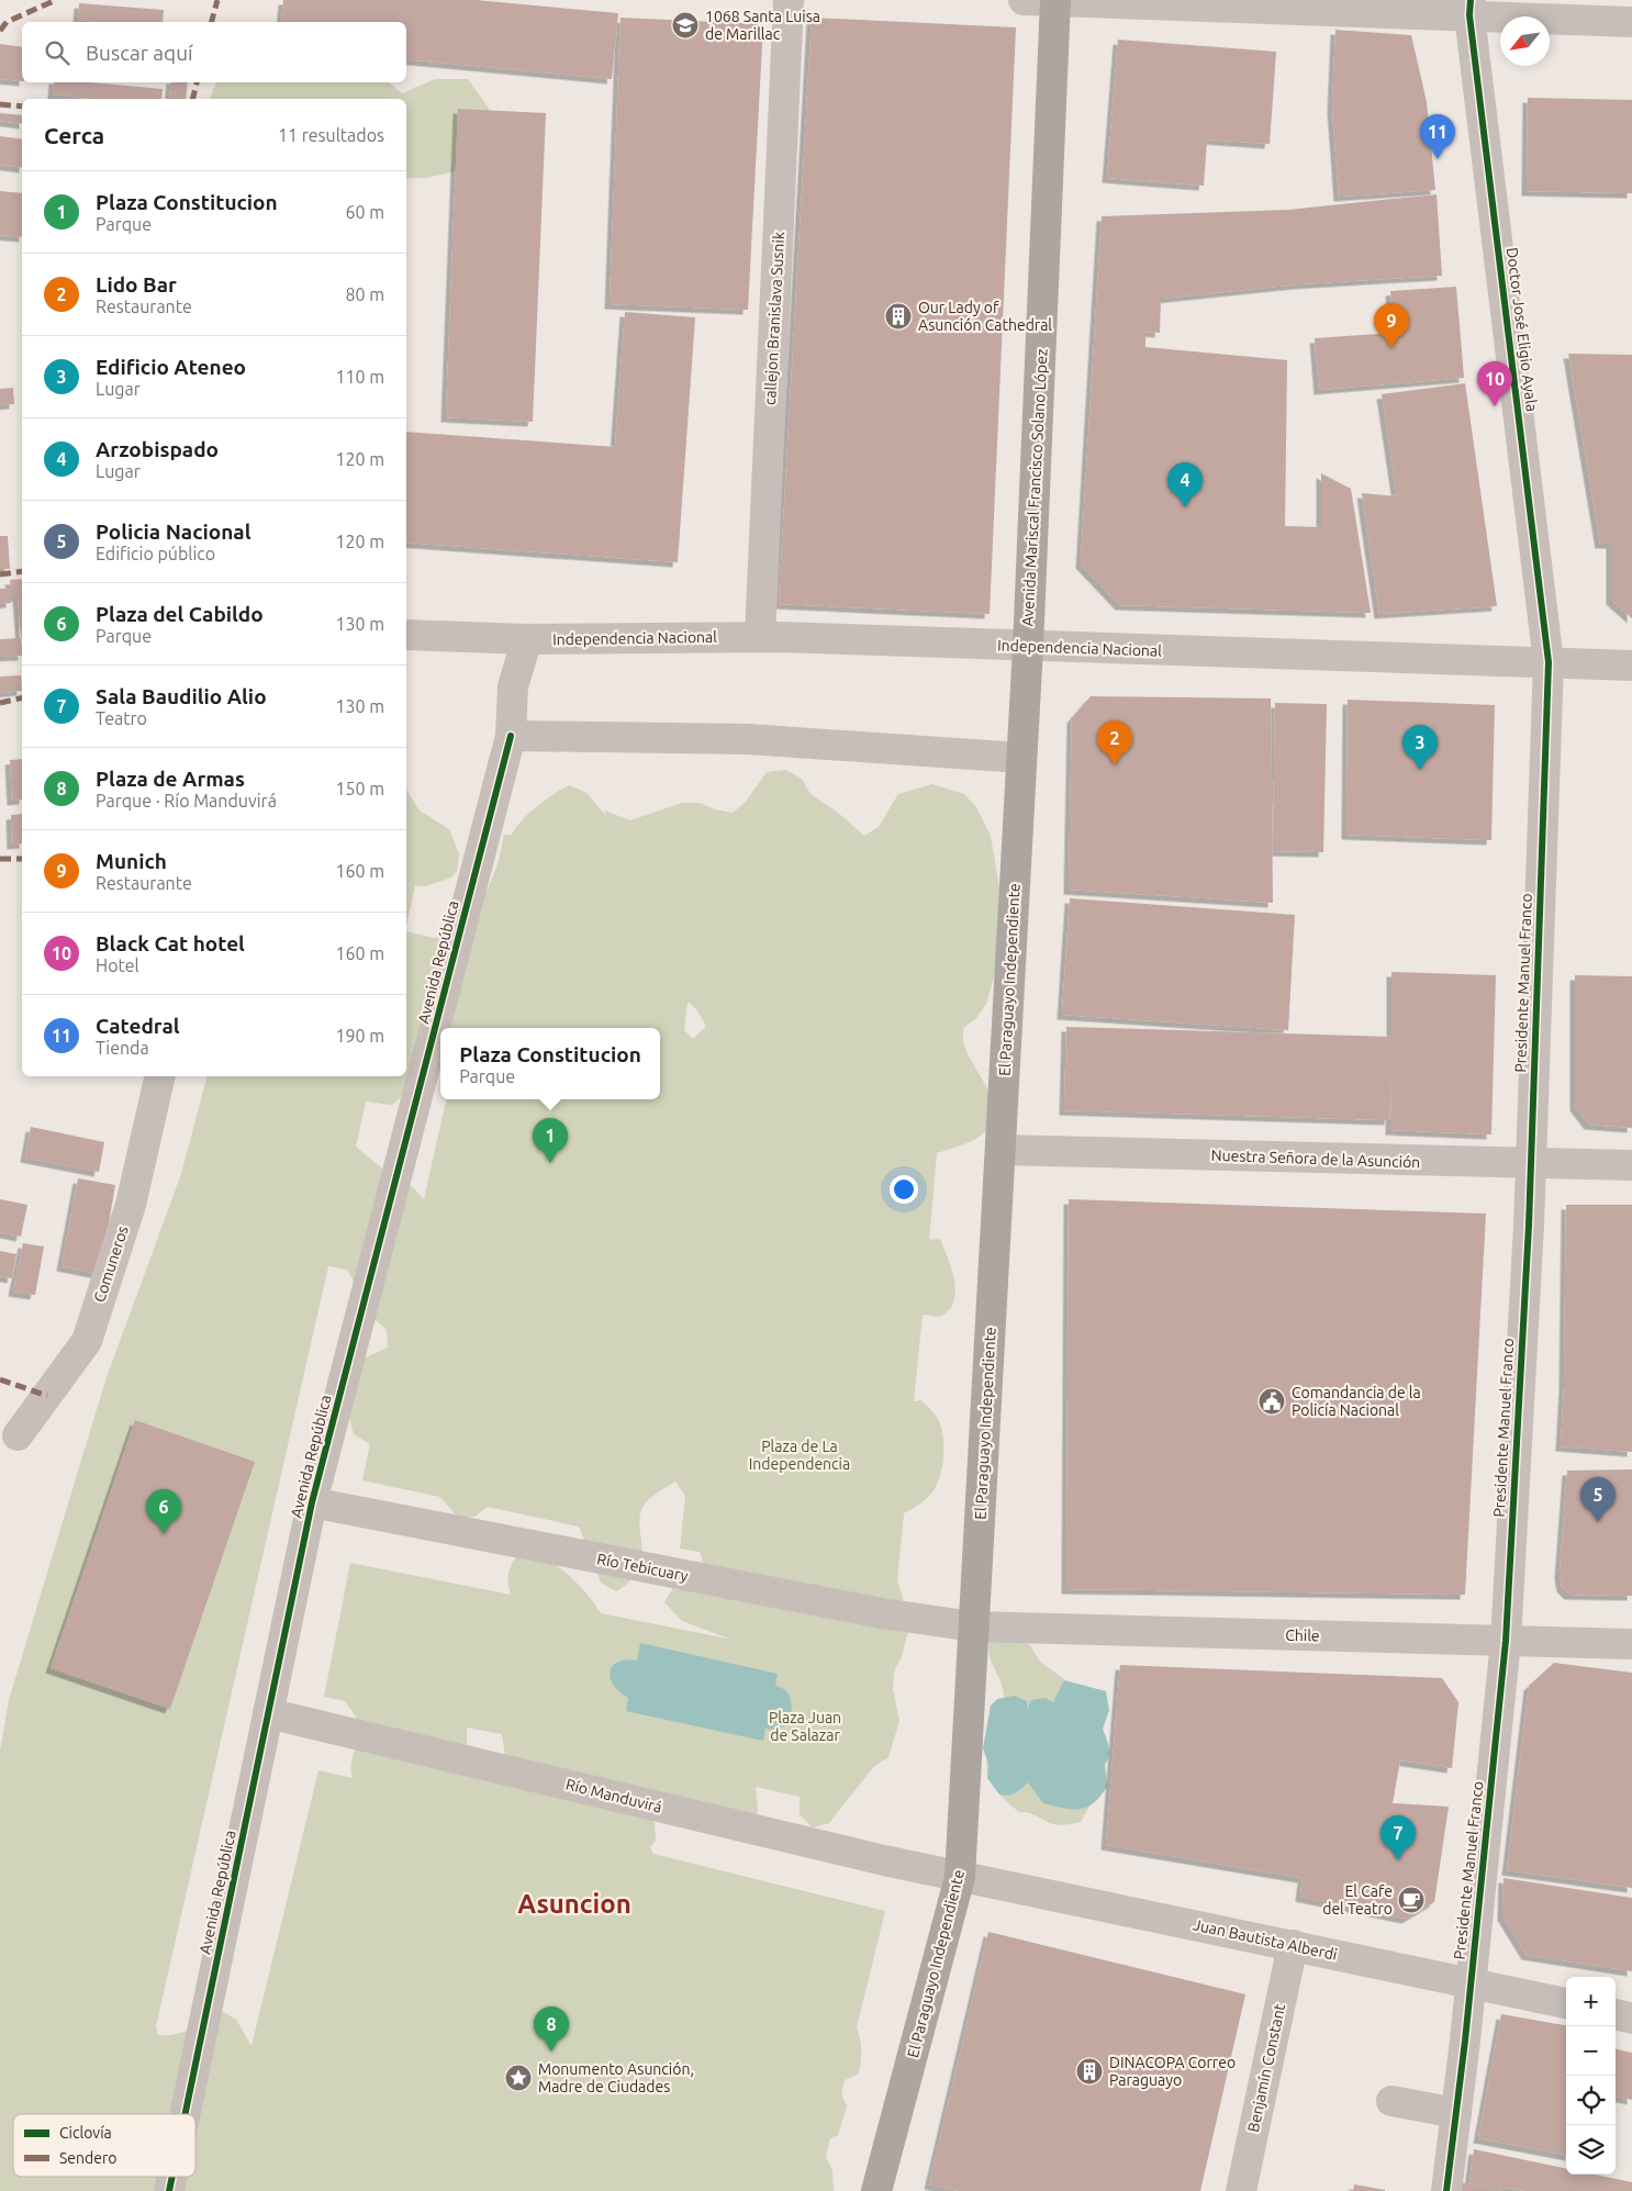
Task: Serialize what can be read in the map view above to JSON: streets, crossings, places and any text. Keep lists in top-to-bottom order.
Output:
{
  "streets": {
    "highway": ["Avenida Mariscal Francisco Solano López", "El Paraguayo Independiente"],
    "street": [
      "callejon Branislava Susnik",
      "Doctor José Eligio Ayala",
      "Independencia Nacional",
      "Avenida República",
      "Presidente Manuel Franco",
      "Nuestra Señora de la Asunción",
      "Comuneros",
      "Río Tebicuary",
      "Chile",
      "Río Manduvirá",
      "Juan Bautista Alberdi",
      "Benjamín Constant"
    ]
  },
  "crossings": [
    ["callejon Branislava Susnik", "Independencia Nacional"],
    ["Doctor José Eligio Ayala", "Independencia Nacional"],
    ["Doctor José Eligio Ayala", "Presidente Manuel Franco"],
    ["Avenida Mariscal Francisco Solano López", "Independencia Nacional"],
    ["Avenida Mariscal Francisco Solano López", "El Paraguayo Independiente"],
    ["Independencia Nacional", "El Paraguayo Independiente"],
    ["Independencia Nacional", "Presidente Manuel Franco"],
    ["Avenida República", "Río Tebicuary"],
    ["Avenida República", "Río Manduvirá"],
    ["El Paraguayo Independiente", "Nuestra Señora de la Asunción"],
    ["El Paraguayo Independiente", "Río Tebicuary"],
    ["El Paraguayo Independiente", "Chile"],
    ["El Paraguayo Independiente", "Río Manduvirá"],
    ["El Paraguayo Independiente", "Juan Bautista Alberdi"],
    ["Presidente Manuel Franco", "Nuestra Señora de la Asunción"],
    ["Presidente Manuel Franco", "Chile"],
    ["Presidente Manuel Franco", "Juan Bautista Alberdi"],
    ["Río Tebicuary", "Chile"],
    ["Río Manduvirá", "Juan Bautista Alberdi"],
    ["Juan Bautista Alberdi", "Benjamín Constant"]
  ],
  "districts": ["Asuncion"],
  "parks": ["Plaza de La Independencia", "Plaza Juan de Salazar"],
  "places": {
    "school or university": ["1068 Santa Luisa de Marillac"],
    "building": ["Our Lady of Asunción Cathedral", "DINACOPA Correo Paraguayo"],
    "public building": ["Comandancia de la Policía Nacional"],
    "cafe": ["El Cafe del Teatro"],
    "place": ["Monumento Asunción, Madre de Ciudades"]
  },
  "legend": ["Ciclovía", "Sendero"],
  "north": "bottom left",
  "page": {
    "search": "Buscar aquí",
    "heading": ["Cerca", "11 resultados"],
    "pins": [
      "11",
      "9",
      "10",
      "4",
      "2",
      "3",
      "1",
      "5",
      "6",
      "7",
      "8"
    ],
    "list": [
      {
        "mark": "1",
        "name": "Plaza Constitucion",
        "note": "Parque",
        "value": "60 m"
      },
      {
        "mark": "2",
        "name": "Lido Bar",
        "note": "Restaurante",
        "value": "80 m"
      },
      {
        "mark": "3",
        "name": "Edificio Ateneo",
        "note": "Lugar",
        "value": "110 m"
      },
      {
        "mark": "4",
        "name": "Arzobispado",
        "note": "Lugar",
        "value": "120 m"
      },
      {
        "mark": "5",
        "name": "Policia Nacional",
        "note": "Edificio público",
        "value": "120 m"
      },
      {
        "mark": "6",
        "name": "Plaza del Cabildo",
        "note": "Parque",
        "value": "130 m"
      },
      {
        "mark": "7",
        "name": "Sala Baudilio Alio",
        "note": "Teatro",
        "value": "130 m"
      },
      {
        "mark": "8",
        "name": "Plaza de Armas",
        "note": "Parque · Río Manduvirá",
        "value": "150 m"
      },
      {
        "mark": "9",
        "name": "Munich",
        "note": "Restaurante",
        "value": "160 m"
      },
      {
        "mark": "10",
        "name": "Black Cat hotel",
        "note": "Hotel",
        "value": "160 m"
      },
      {
        "mark": "11",
        "name": "Catedral",
        "note": "Tienda",
        "value": "190 m"
      }
    ],
    "popup": ["Plaza Constitucion", "Parque"],
    "map_buttons": ["+", "−"]
  }
}
